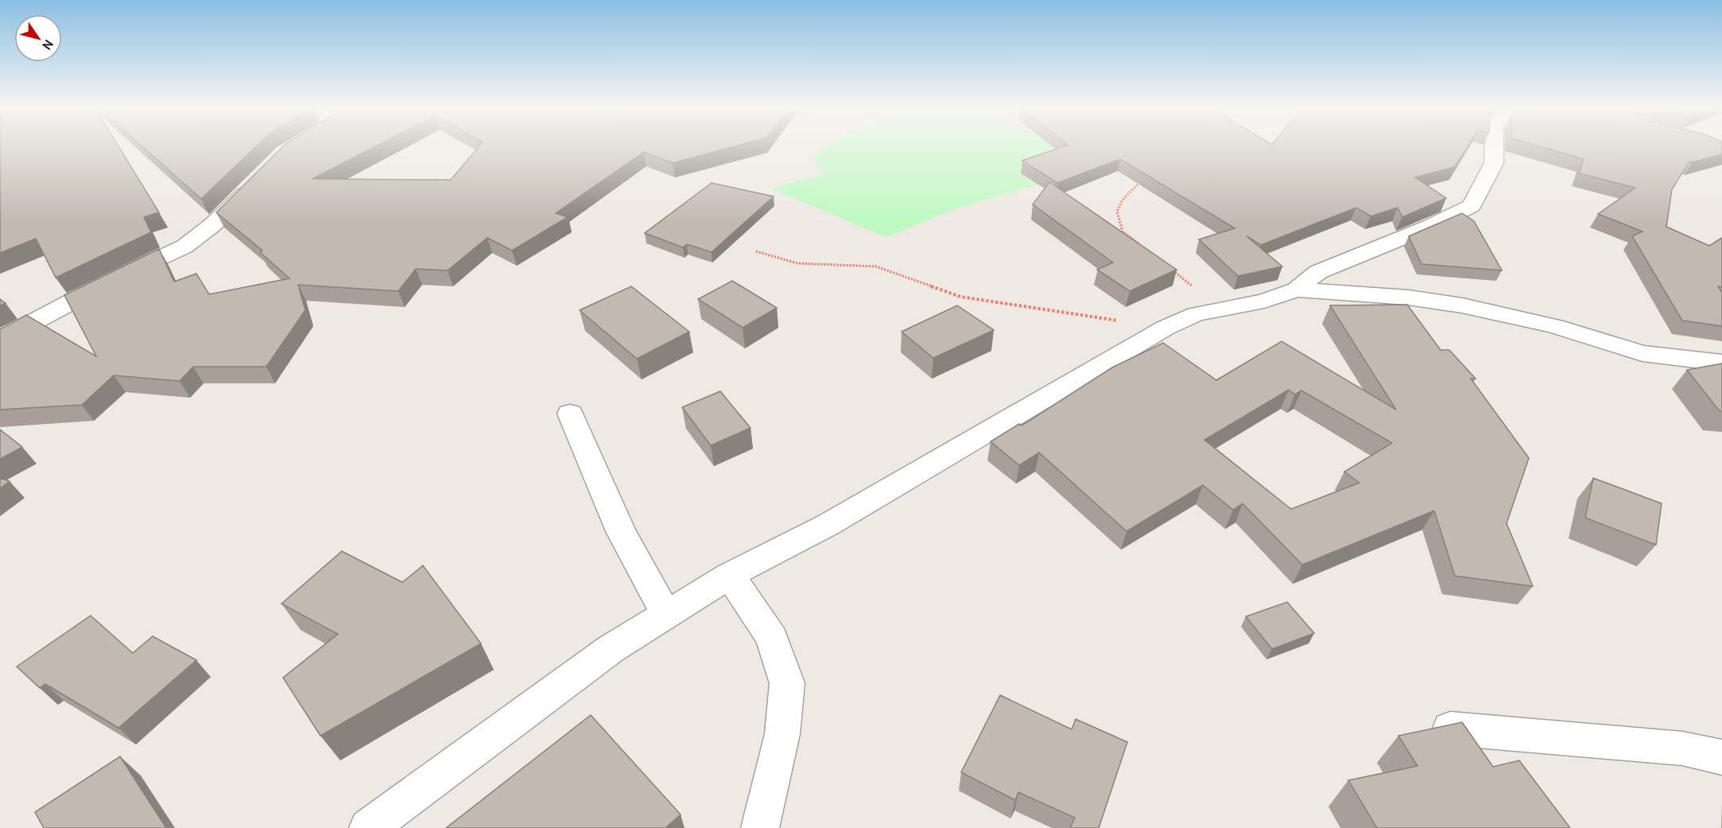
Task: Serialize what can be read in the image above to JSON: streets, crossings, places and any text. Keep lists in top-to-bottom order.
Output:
{
  "north": "bottom right"
}
